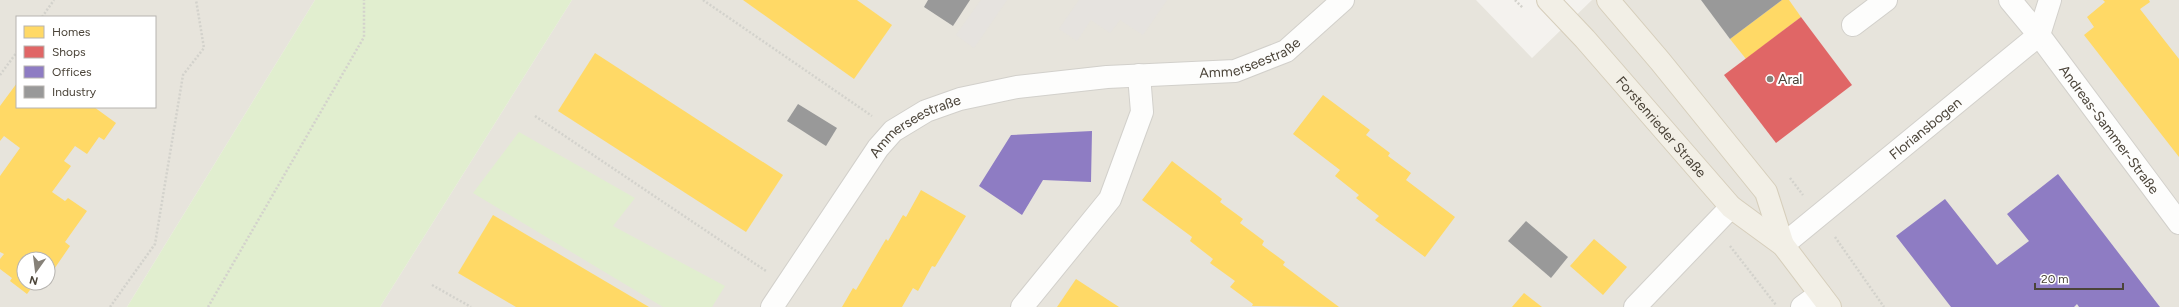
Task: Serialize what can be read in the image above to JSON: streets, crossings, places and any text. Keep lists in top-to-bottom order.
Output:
{
  "streets": {
    "main road": ["Forstenrieder Straße"],
    "street": ["Ammerseestraße", "Floriansbogen", "Andreas-Sammer-Straße"]
  },
  "crossings": [
    ["Forstenrieder Straße", "Floriansbogen"],
    ["Floriansbogen", "Andreas-Sammer-Straße"]
  ],
  "places": ["Aral"],
  "legend": [
    "Homes",
    "Shops",
    "Offices",
    "Industry"
  ],
  "scale_bar": "20 m",
  "north": "bottom"
}
